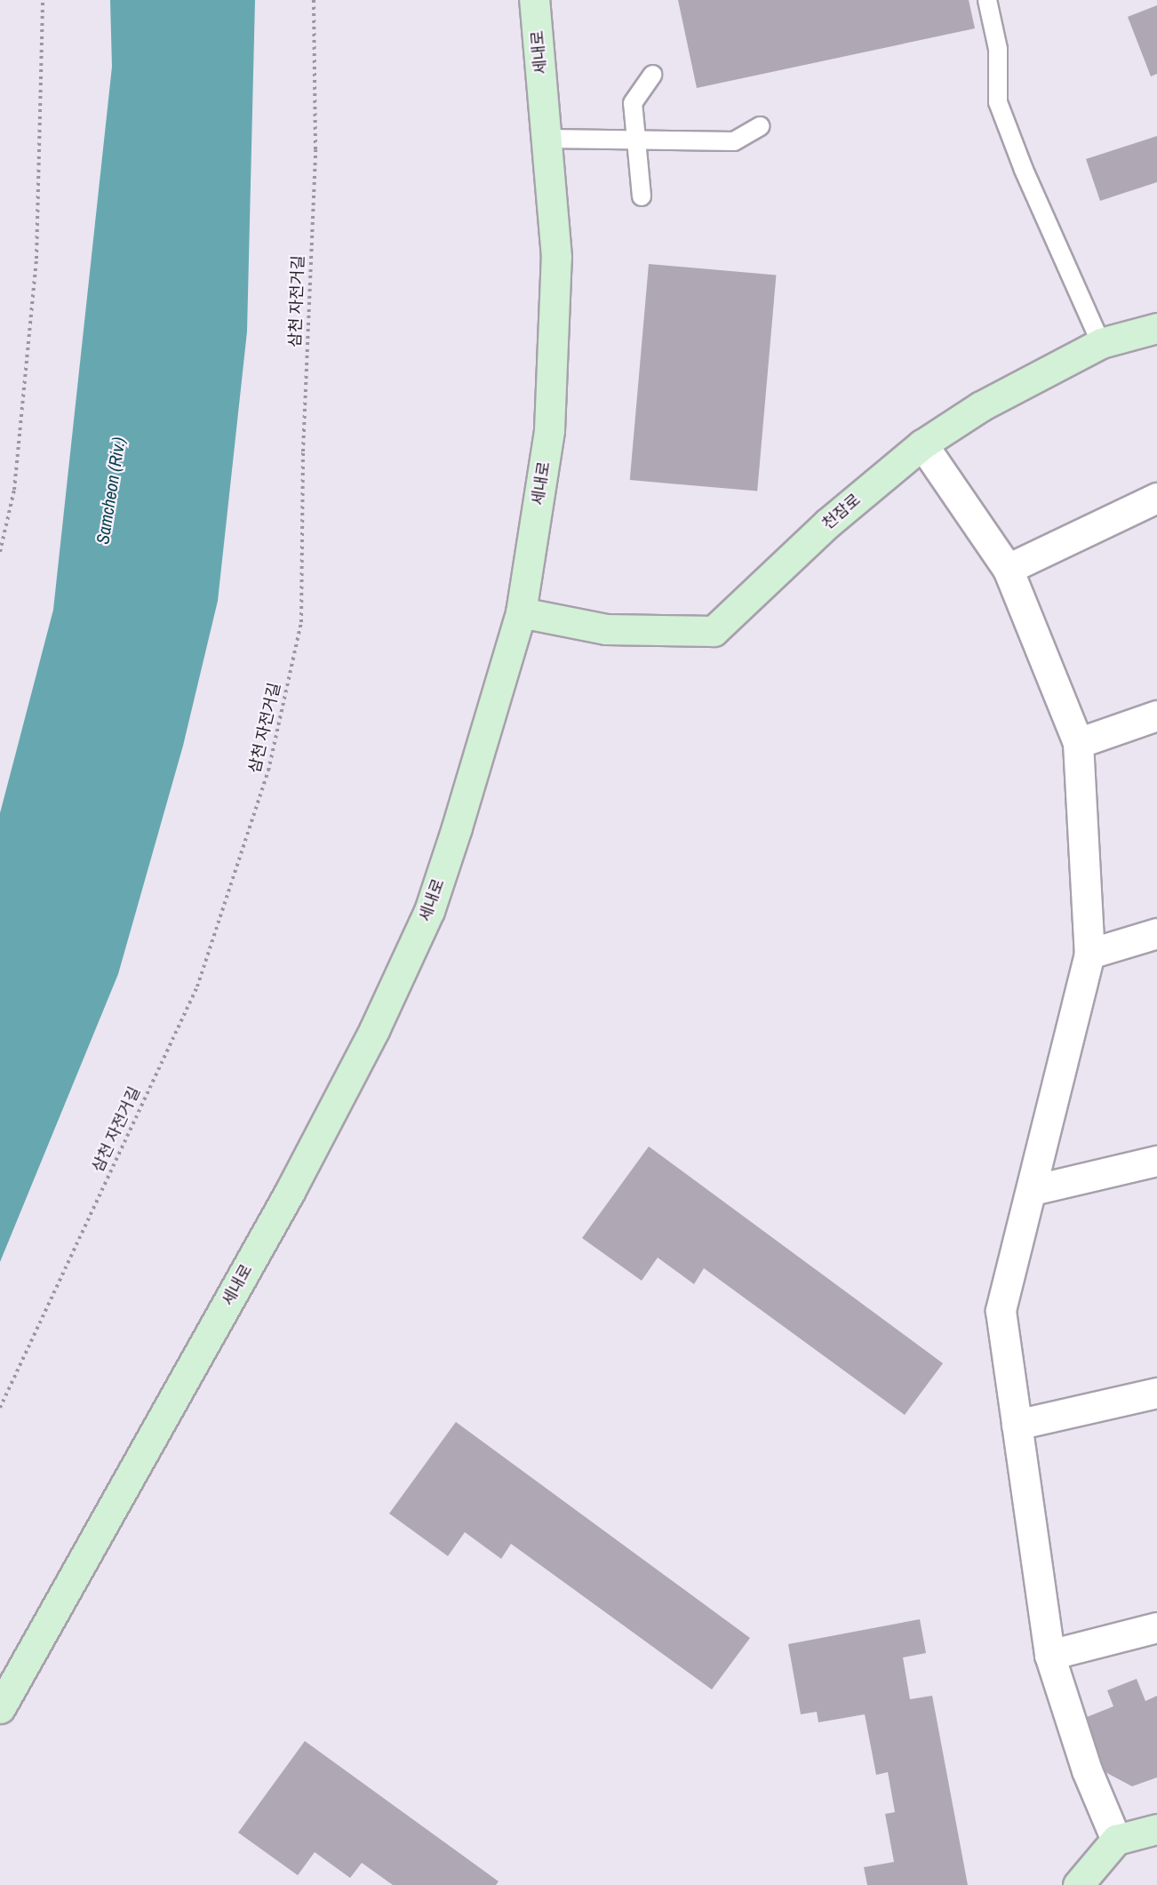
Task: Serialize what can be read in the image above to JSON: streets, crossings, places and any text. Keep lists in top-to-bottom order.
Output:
{
  "streets": {
    "main road": ["세내로", "천잠로"],
    "path": ["삼천 자전거길"]
  },
  "crossings": [
    ["세내로", "천잠로"]
  ],
  "water": ["Samcheon (Riv.)"]
}
